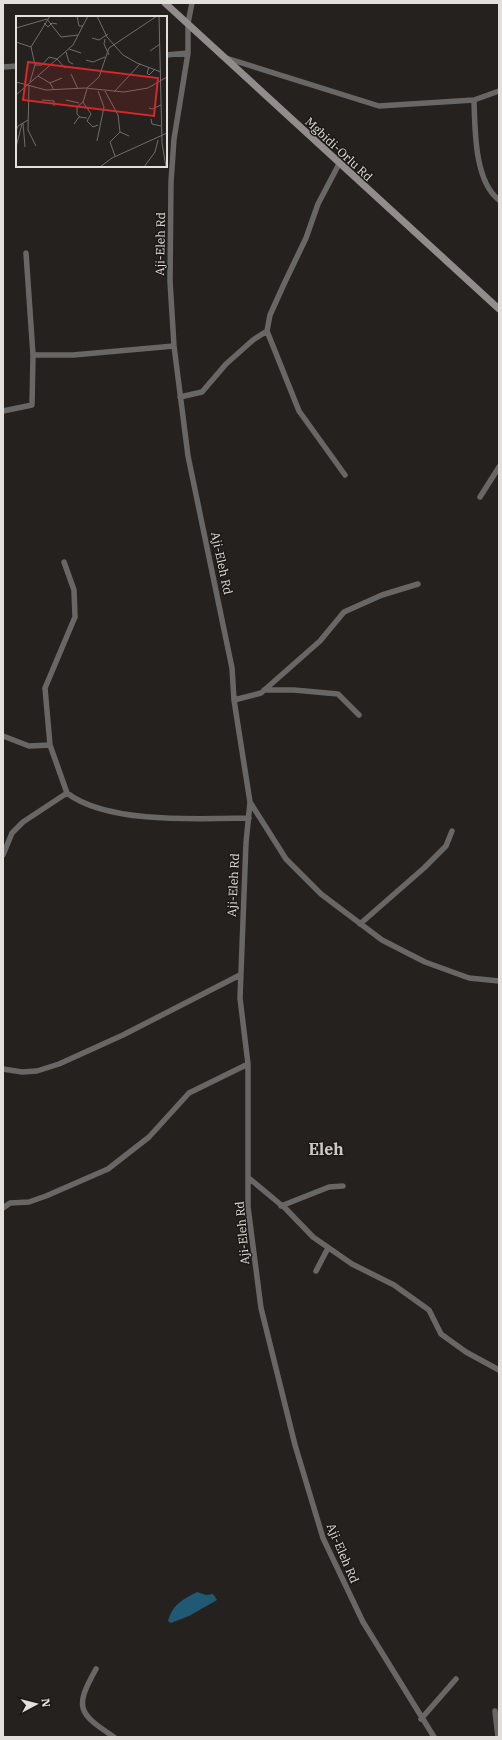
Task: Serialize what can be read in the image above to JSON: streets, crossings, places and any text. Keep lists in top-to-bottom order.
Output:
{
  "streets": {
    "main road": ["Mgbidi-Orlu Rd"],
    "street": ["Aji-Eleh Rd"]
  },
  "crossings": [
    ["Mgbidi-Orlu Rd", "Aji-Eleh Rd"]
  ],
  "districts": ["Eleh"],
  "north": "right"
}
